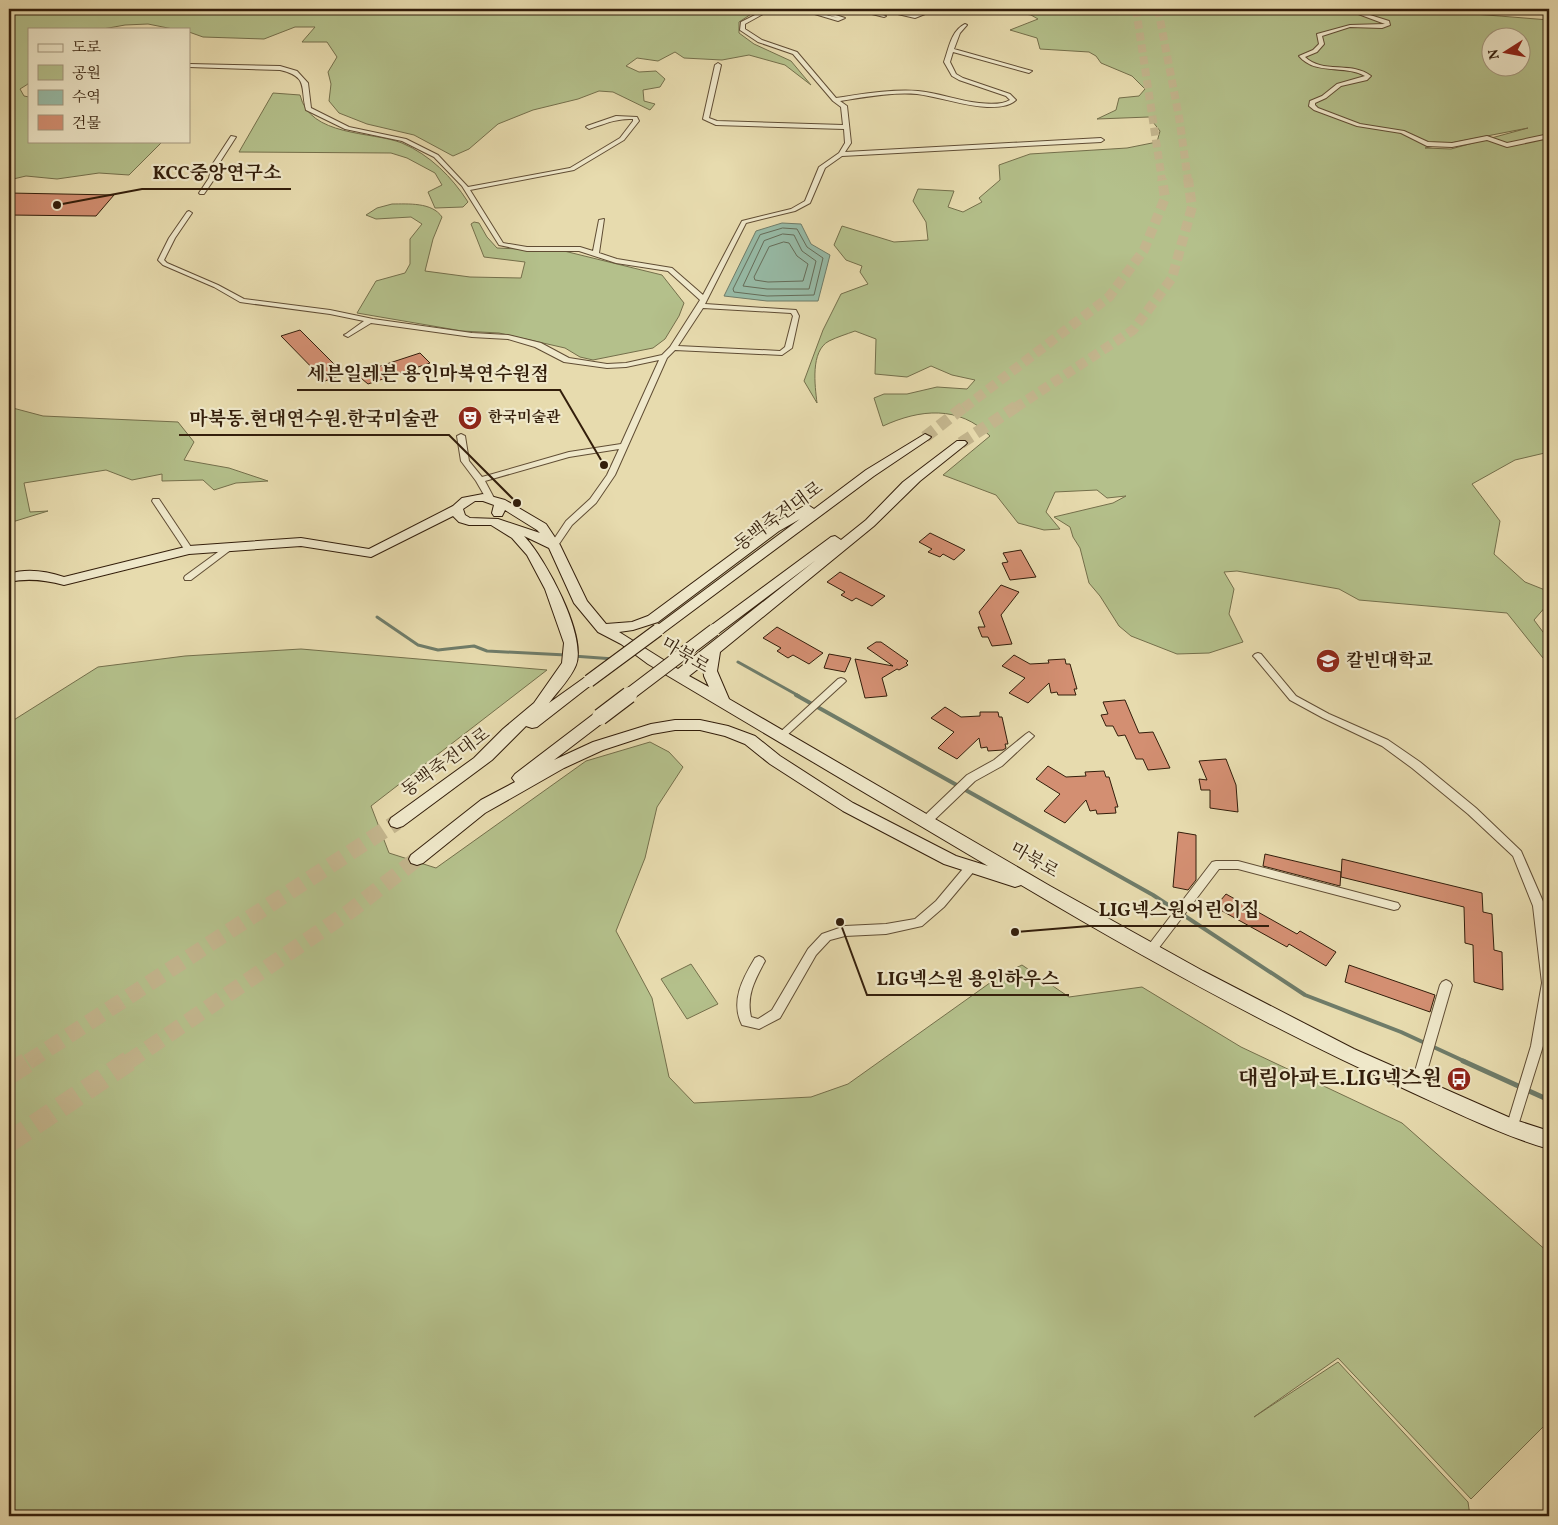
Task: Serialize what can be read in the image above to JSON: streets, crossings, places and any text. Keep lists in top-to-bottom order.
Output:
{
  "streets": {
    "main road": ["동백죽전대로", "마북로"]
  },
  "places": {
    "other": [
      "KCC중앙연구소",
      "세븐일레븐 용인마북연수원점",
      "마북동.현대연수원.한국미술관",
      "LIG넥스원 용인하우스",
      "LIG넥스원어린이집"
    ],
    "theatre": ["한국미술관"],
    "school or university": ["칼빈대학교"],
    "bus stop": ["대림아파트.LIG넥스원"]
  },
  "legend": [
    "도로",
    "공원",
    "수역",
    "건물"
  ],
  "north": "left"
}
